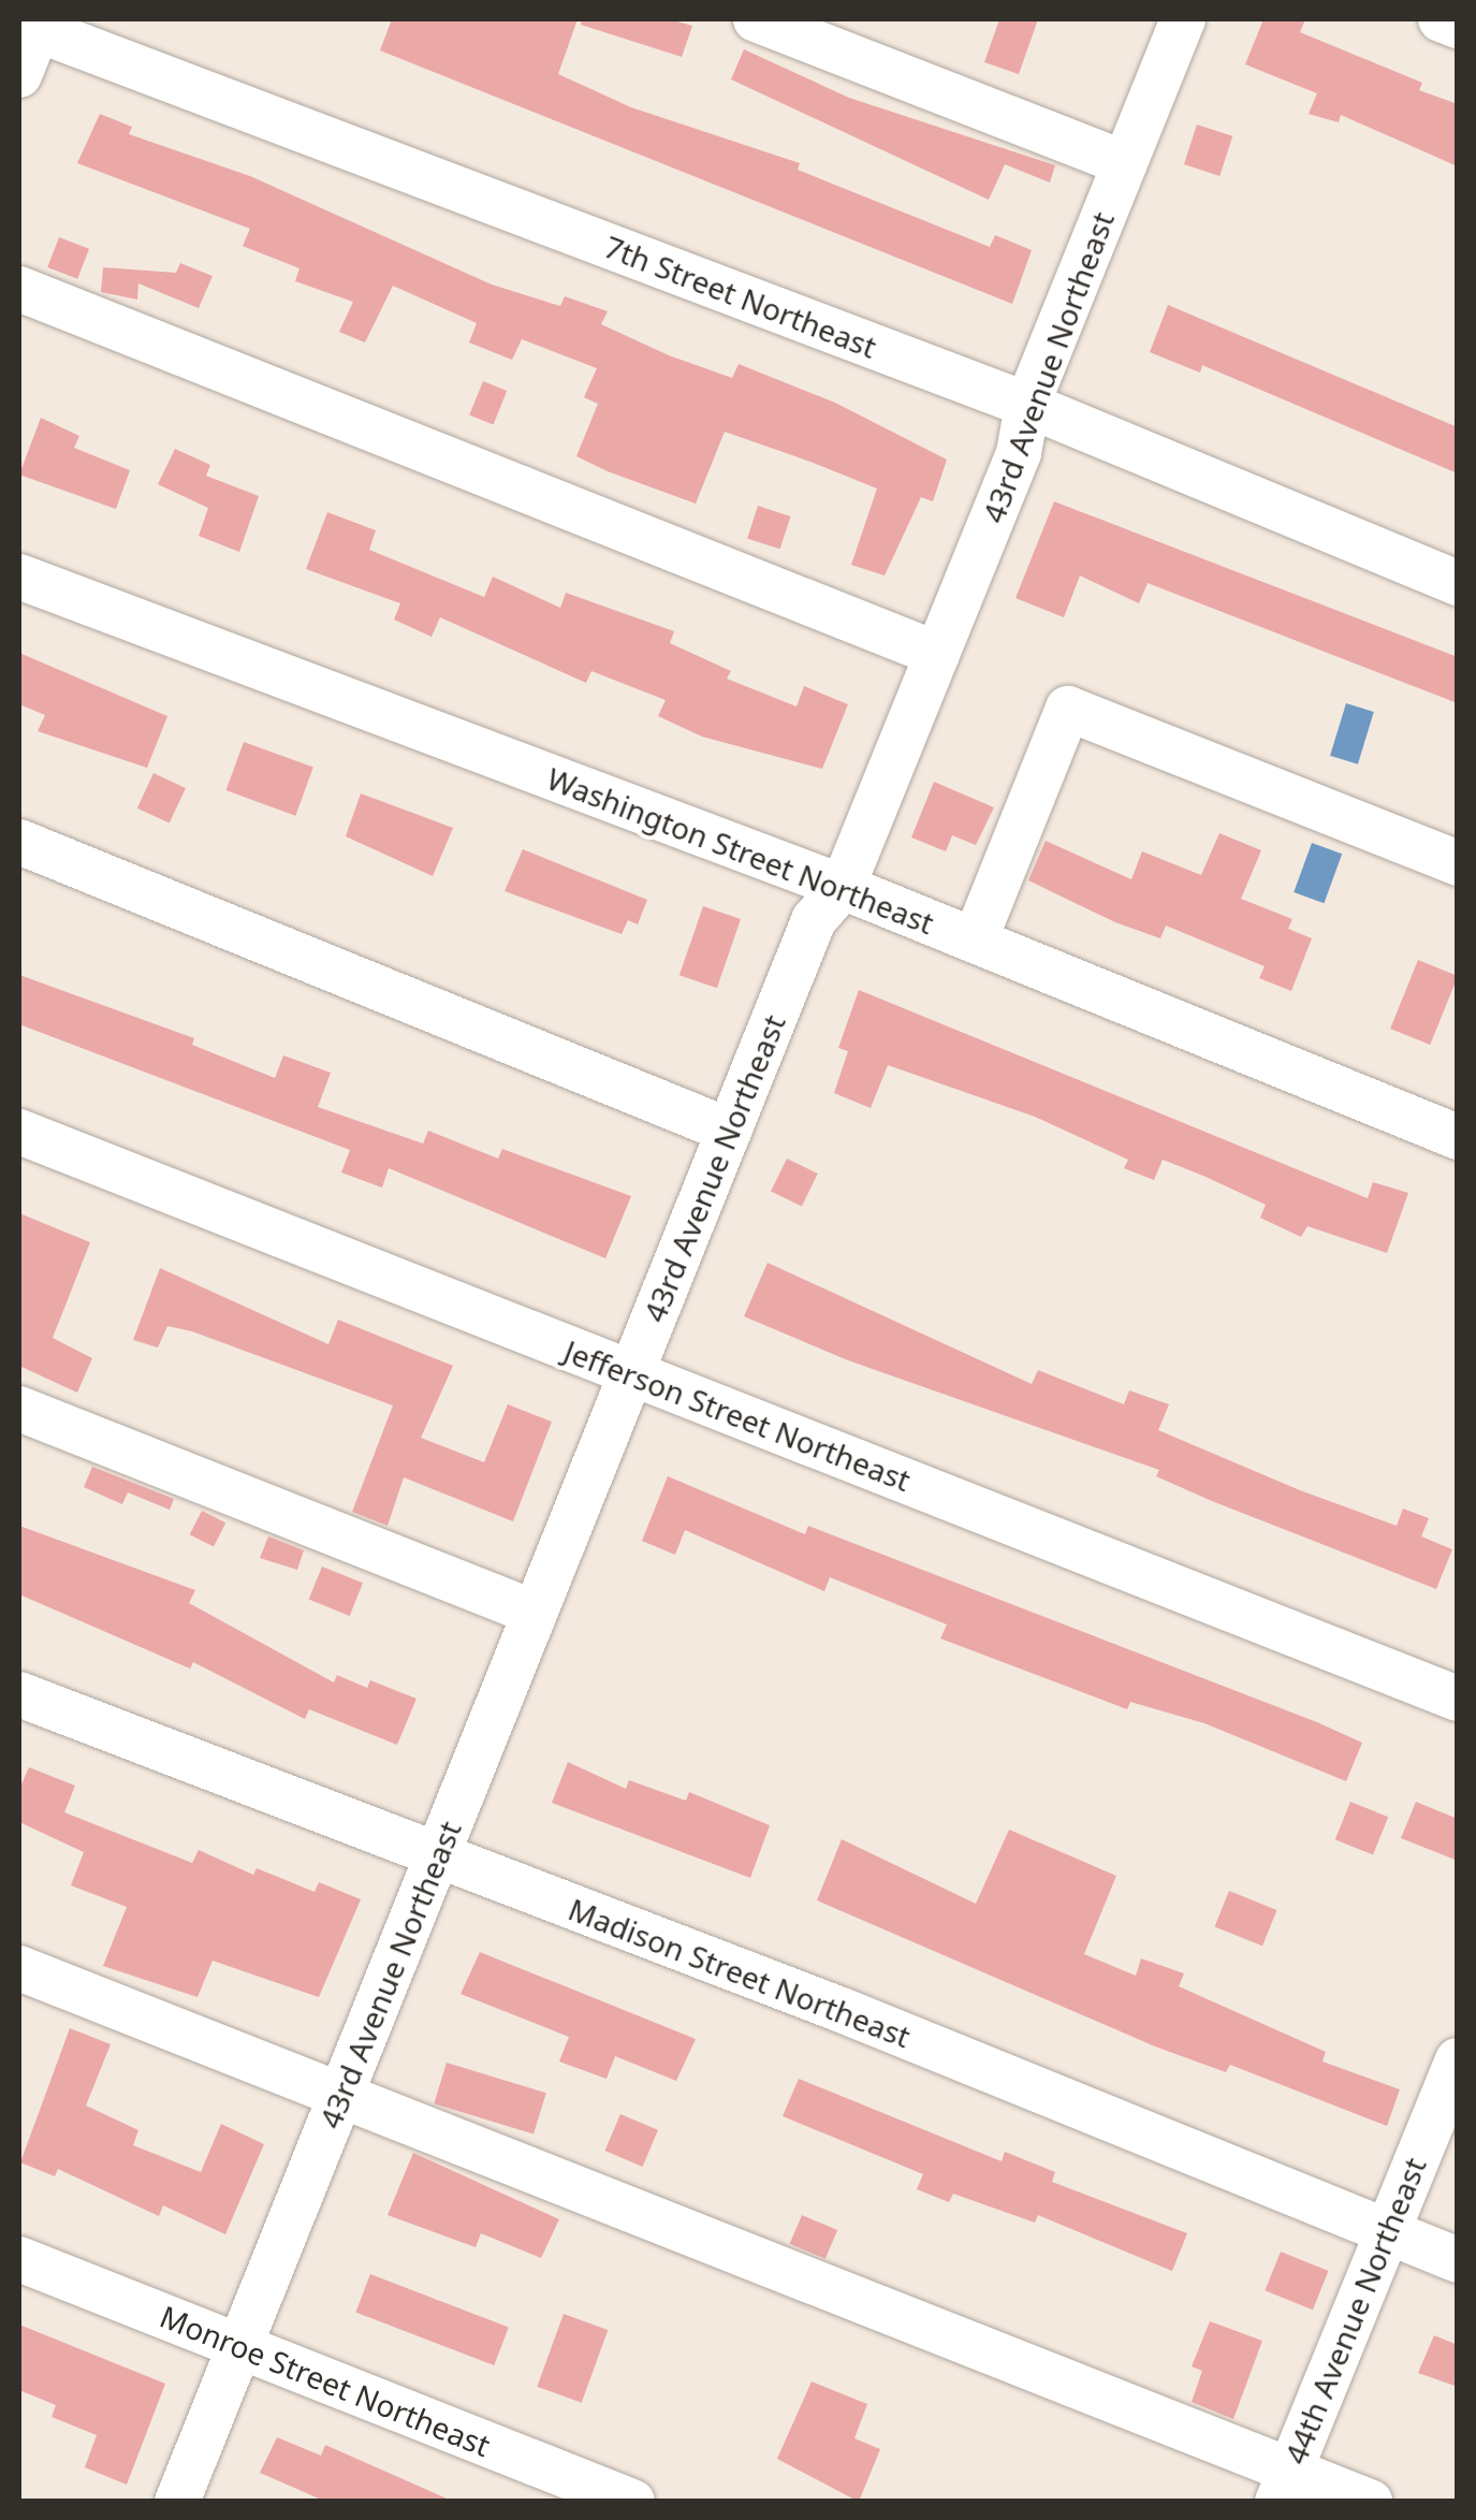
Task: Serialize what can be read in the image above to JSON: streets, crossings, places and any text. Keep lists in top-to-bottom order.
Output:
{
  "streets": {
    "street": [
      "7th Street Northeast",
      "43rd Avenue Northeast",
      "Washington Street Northeast",
      "Jefferson Street Northeast",
      "Madison Street Northeast",
      "44th Avenue Northeast",
      "Monroe Street Northeast"
    ]
  },
  "crossings": [
    ["7th Street Northeast", "43rd Avenue Northeast"],
    ["43rd Avenue Northeast", "Washington Street Northeast"],
    ["43rd Avenue Northeast", "Jefferson Street Northeast"],
    ["43rd Avenue Northeast", "Madison Street Northeast"],
    ["43rd Avenue Northeast", "Monroe Street Northeast"],
    ["Madison Street Northeast", "44th Avenue Northeast"]
  ]
}
